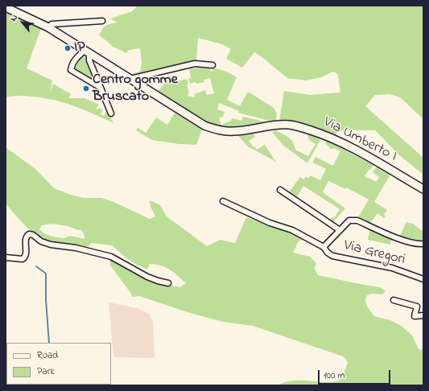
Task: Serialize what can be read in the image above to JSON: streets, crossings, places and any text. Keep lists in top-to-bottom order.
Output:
{
  "streets": {
    "main road": ["Via Umberto I"],
    "street": ["Via Gregori"]
  },
  "places": ["IP", "Centro gomme Bruscato"],
  "legend": ["Road", "Park"],
  "scale_bar": "100 m",
  "north": "top left"
}
